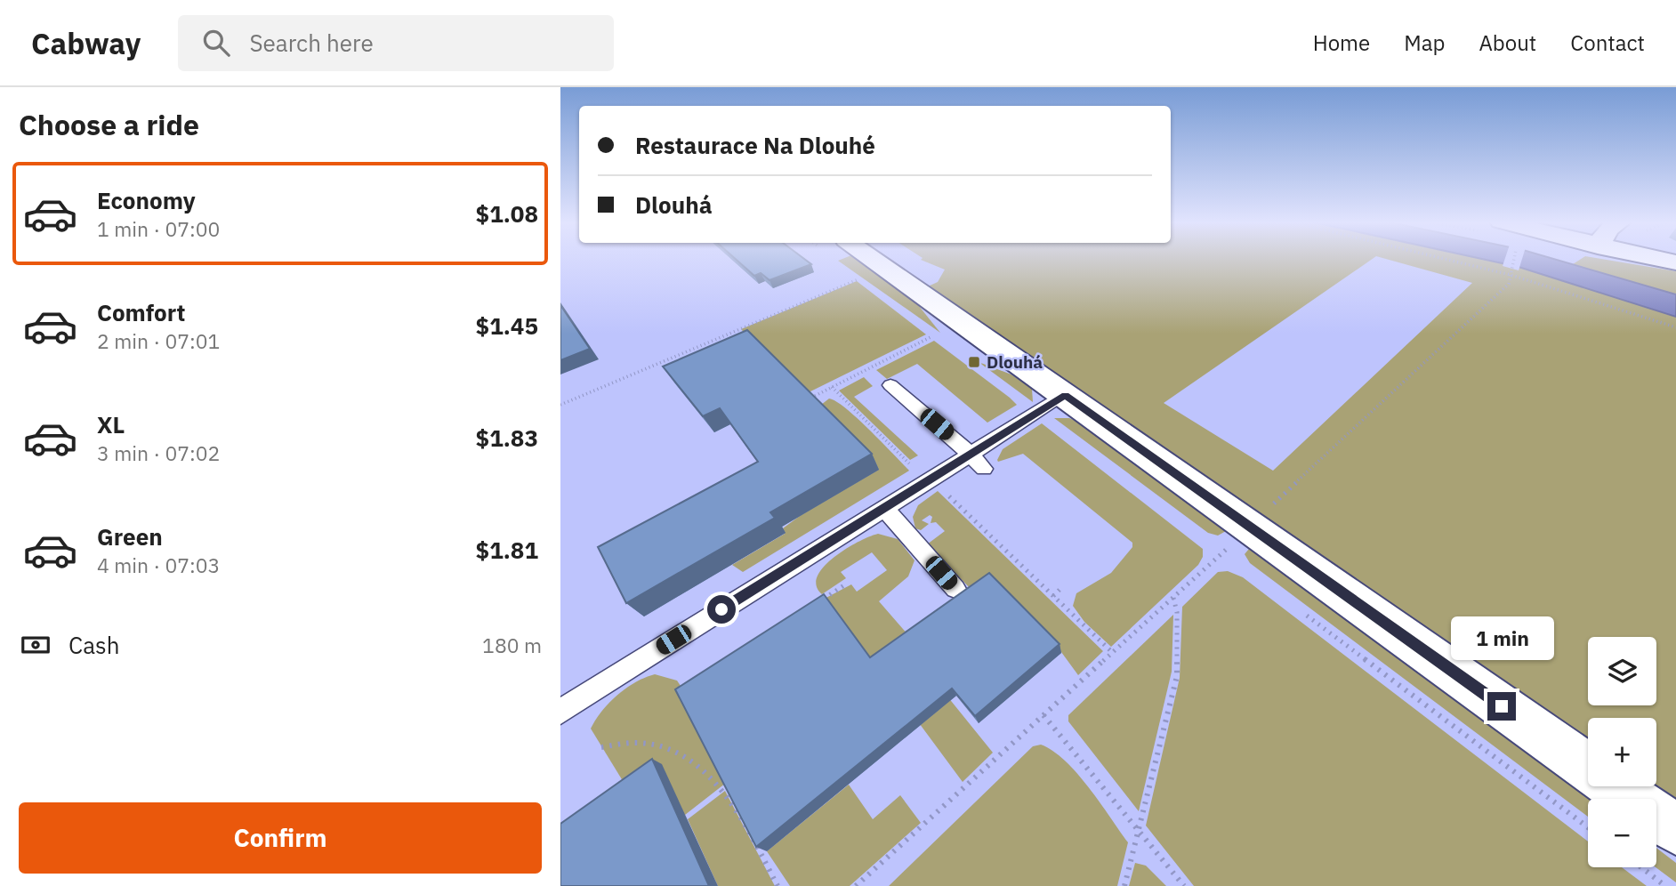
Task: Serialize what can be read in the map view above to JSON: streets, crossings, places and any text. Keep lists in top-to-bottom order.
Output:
{
  "places": {
    "transit": ["Dlouhá"]
  },
  "page": {
    "header": "Cabway",
    "search": "Search here",
    "nav": [
      "Home",
      "Map",
      "About",
      "Contact"
    ],
    "heading": "Choose a ride",
    "banner": ["Restaurace Na Dlouhé", "Dlouhá"],
    "list": [
      {
        "name": "Economy",
        "note": "1 min · 07:00",
        "value": "$1.08"
      },
      {
        "name": "Comfort",
        "note": "2 min · 07:01",
        "value": "$1.45"
      },
      {
        "name": "XL",
        "note": "3 min · 07:02",
        "value": "$1.83"
      },
      {
        "name": "Green",
        "note": "4 min · 07:03",
        "value": "$1.81"
      }
    ],
    "pay": ["Cash", "180 m"],
    "bubble": "1 min",
    "map_buttons": ["+", "−"],
    "buttons": "Confirm"
  }
}
